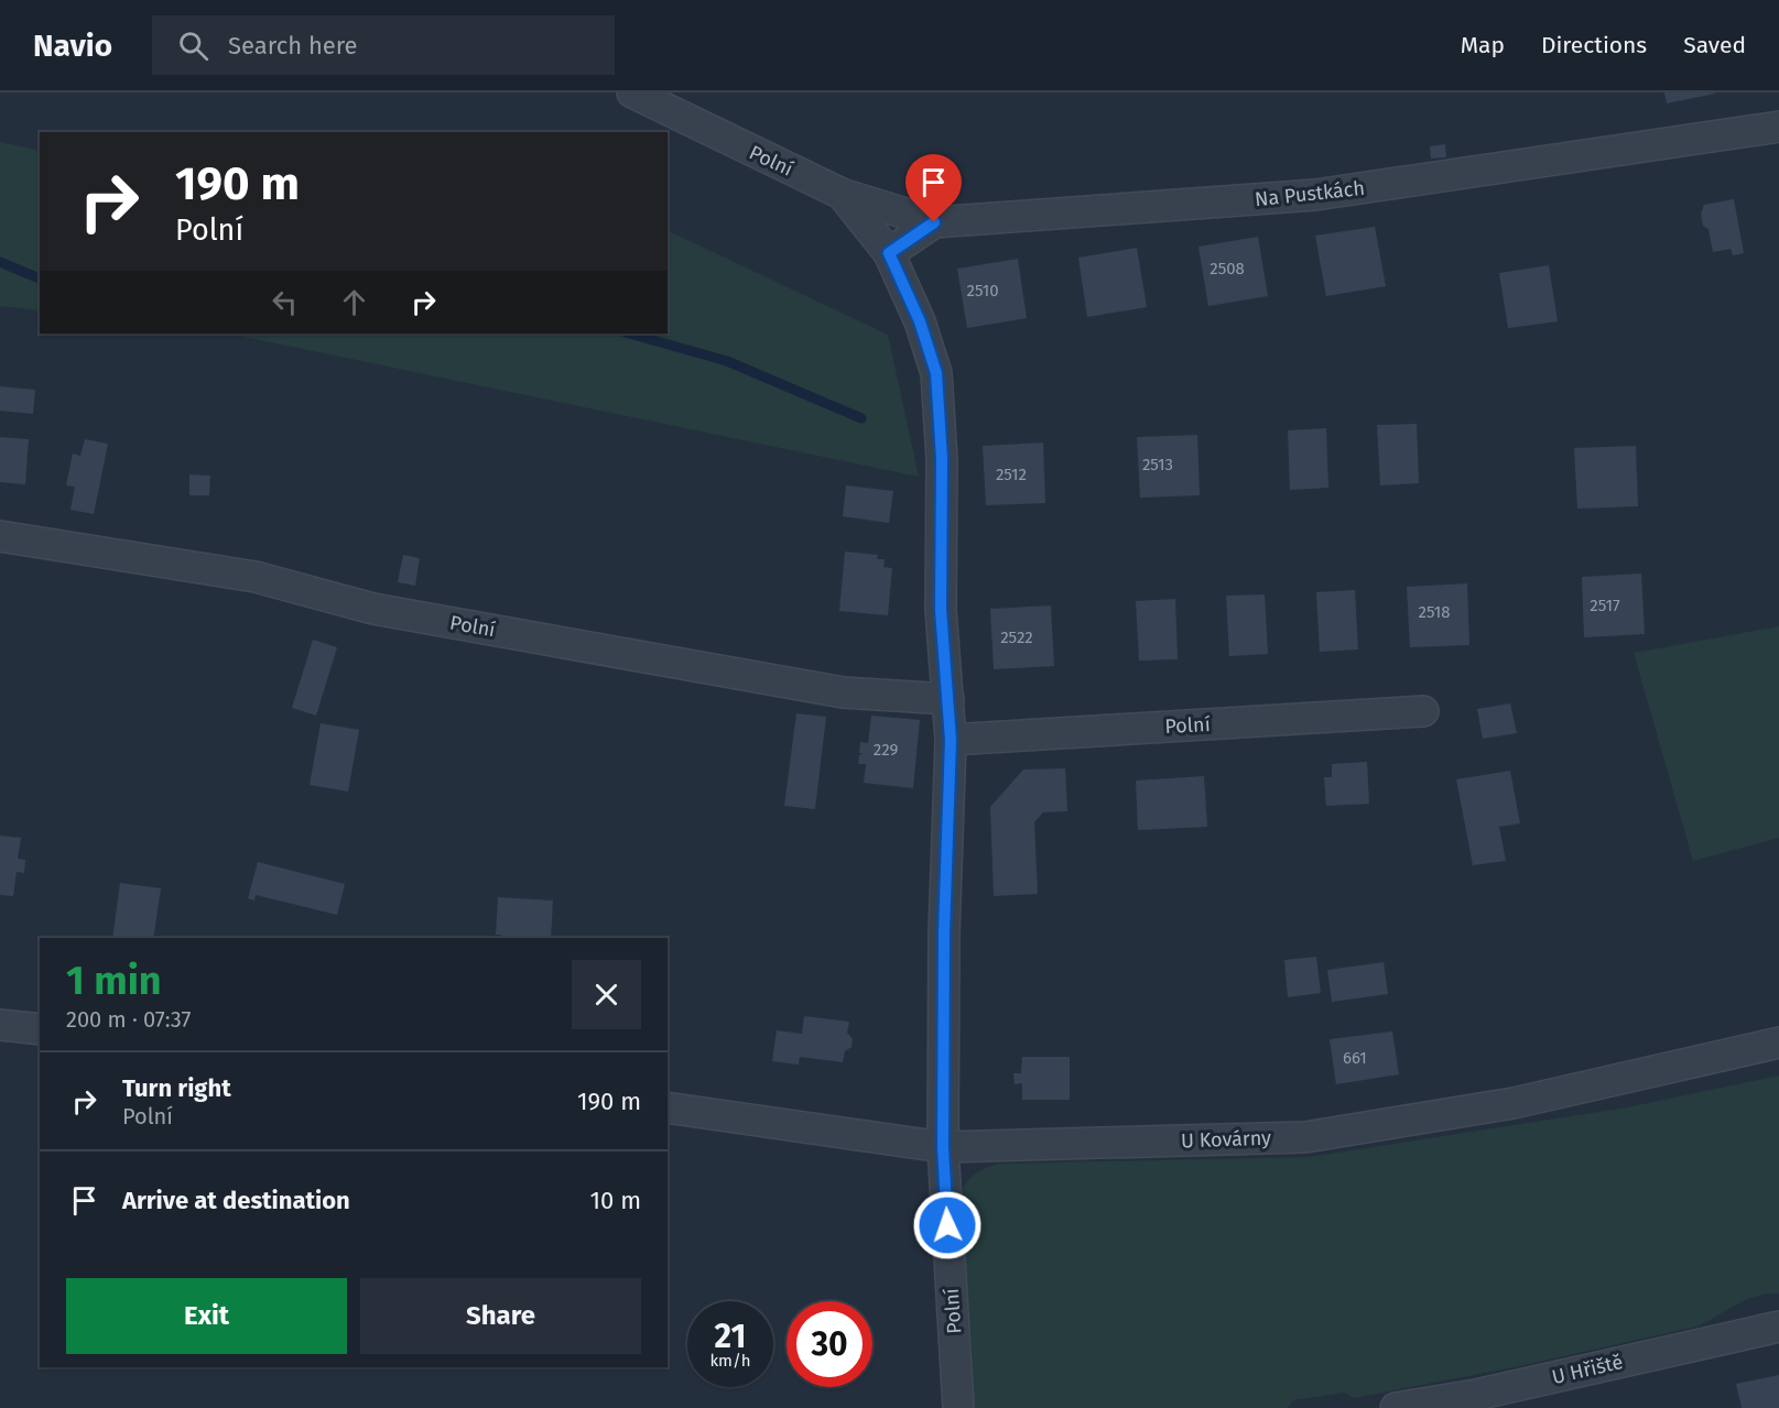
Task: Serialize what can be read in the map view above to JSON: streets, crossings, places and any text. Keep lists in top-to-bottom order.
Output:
{
  "streets": {
    "street": [
      "Polní",
      "Na Pustkách",
      "U Kovárny",
      "U Hřiště"
    ]
  },
  "crossings": [
    ["Polní", "Na Pustkách"],
    ["Polní", "U Kovárny"]
  ],
  "house_numbers": [
    "2508",
    "2510",
    "2513",
    "2512",
    "2517",
    "2518",
    "2522",
    "229",
    "661"
  ],
  "page": {
    "header": "Navio",
    "search": "Search here",
    "nav": ["Map", "Directions", "Saved"],
    "turn": ["190 m", "Polní"],
    "heading": ["1 min", "200 m · 07:37"],
    "list": [
      {
        "name": "Turn right",
        "note": "Polní",
        "value": "190 m"
      },
      {
        "name": "Arrive at destination",
        "value": "10 m"
      }
    ],
    "buttons": ["Exit", "Share"],
    "speed": "21 km/h",
    "limit": "30"
  }
}
